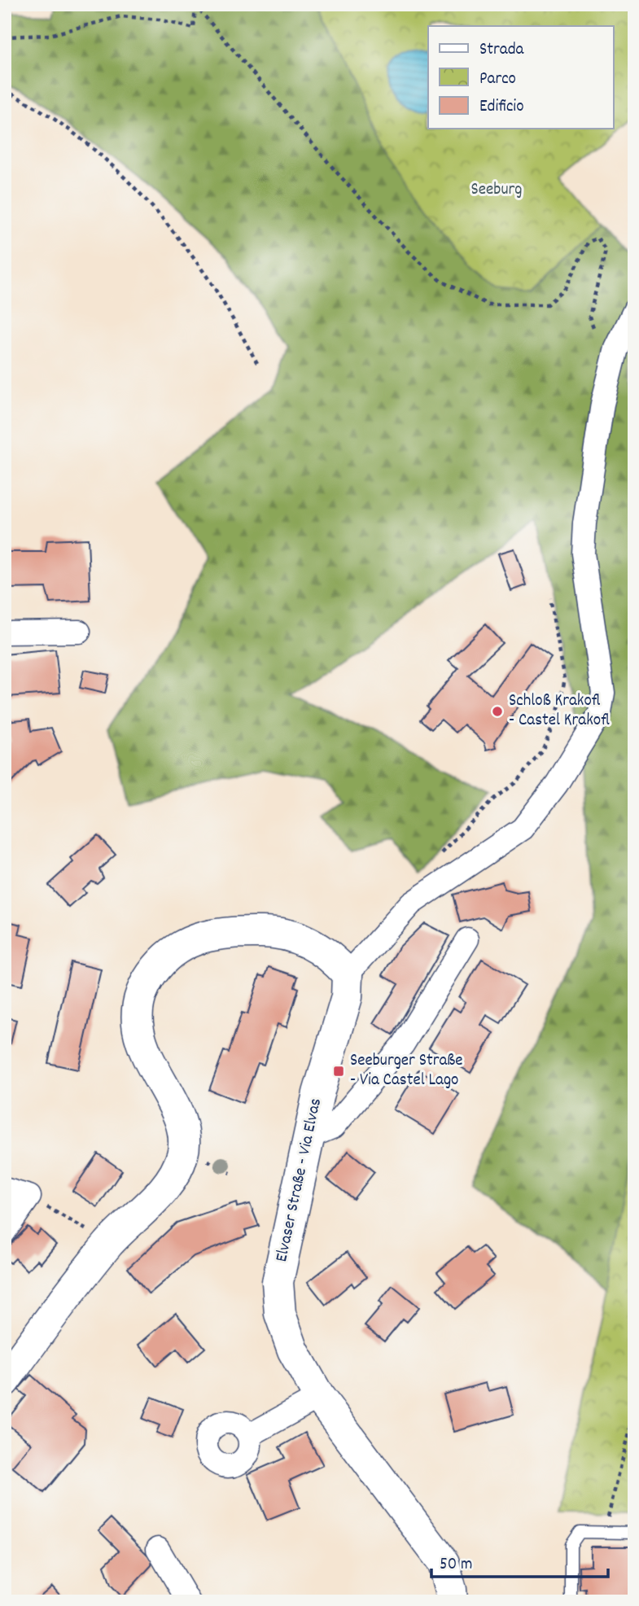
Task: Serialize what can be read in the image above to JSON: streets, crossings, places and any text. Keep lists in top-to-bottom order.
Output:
{
  "streets": {
    "street": ["Elvaser Straße - Via Elvas"]
  },
  "parks": ["Seeburg"],
  "places": {
    "other": ["Schloß Krakofl - Castel Krakofl"],
    "transit": ["Seeburger Straße - Via Castel Lago"]
  },
  "legend": ["Strada", "Parco", "Edificio"],
  "scale_bar": "50 m"
}
